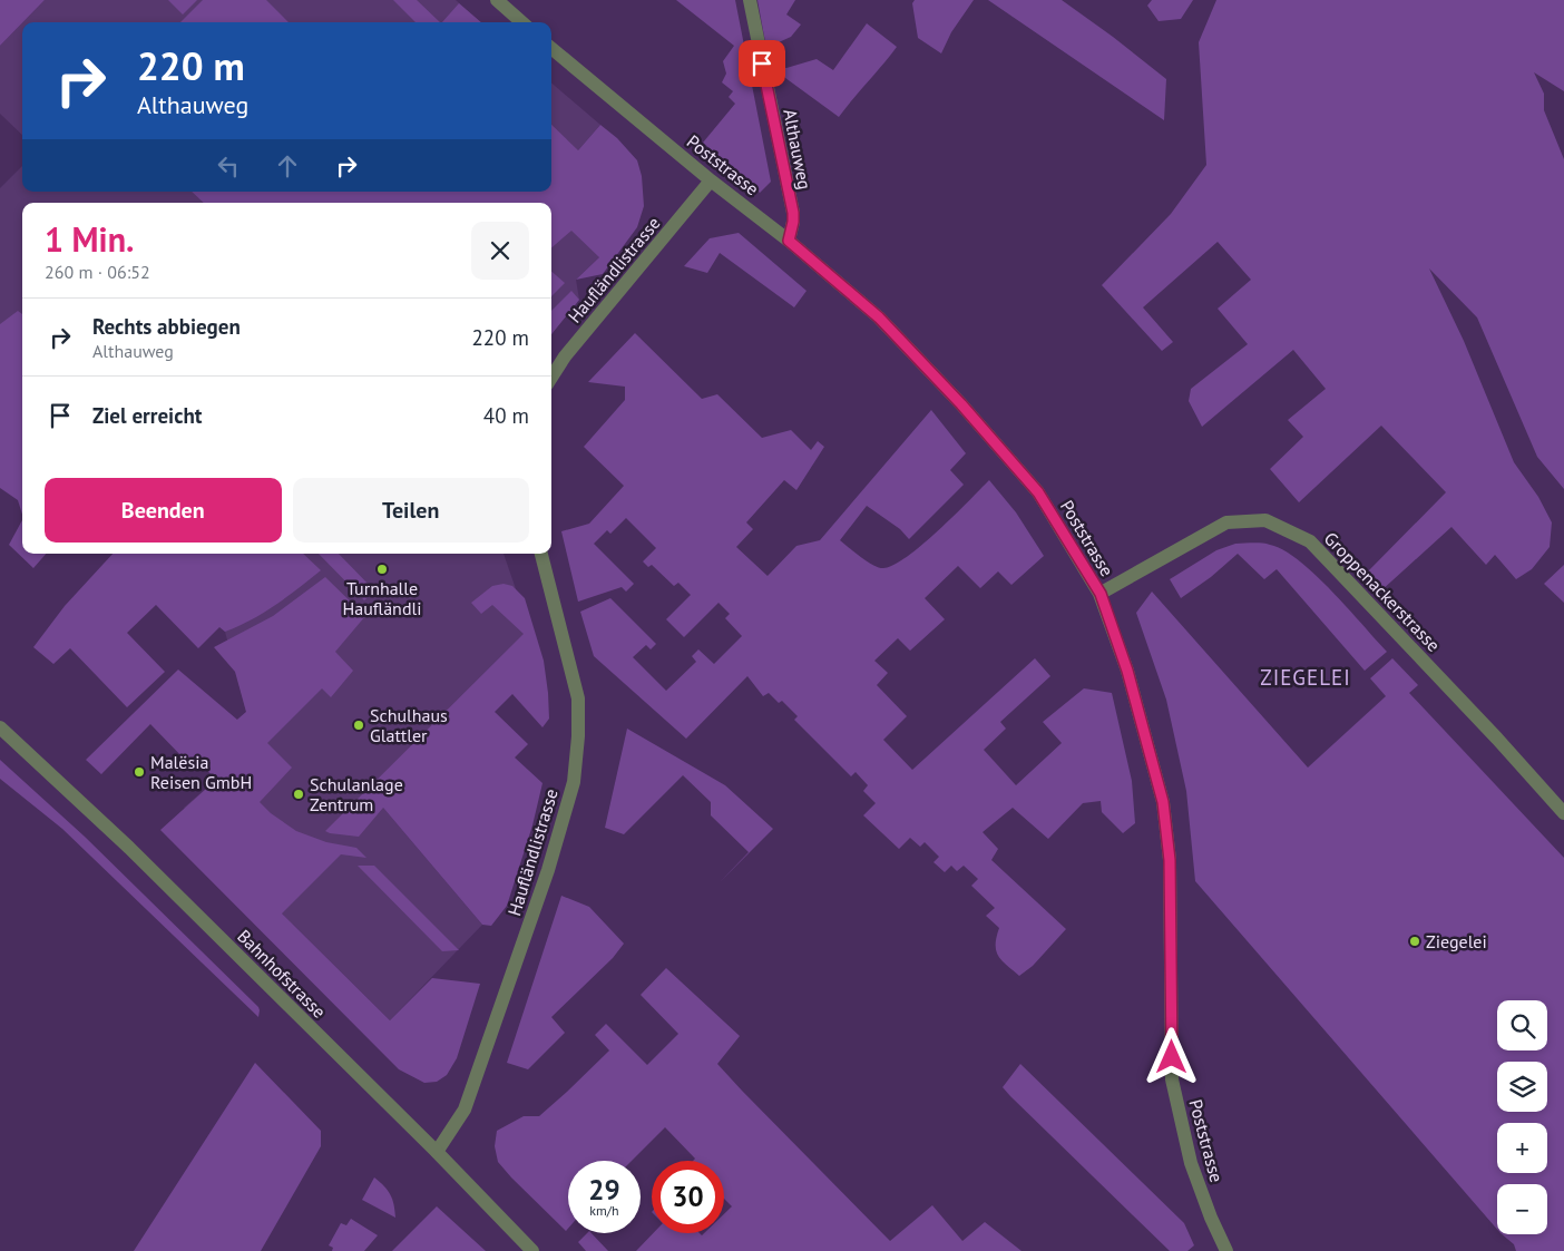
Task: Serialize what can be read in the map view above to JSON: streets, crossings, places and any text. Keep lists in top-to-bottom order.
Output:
{
  "streets": {
    "street": [
      "Althauweg",
      "Poststrasse",
      "Haufländlistrasse",
      "Groppenackerstrasse",
      "Bahnhofstrasse"
    ]
  },
  "crossings": [
    ["Althauweg", "Poststrasse"],
    ["Poststrasse", "Haufländlistrasse"],
    ["Poststrasse", "Groppenackerstrasse"],
    ["Haufländlistrasse", "Bahnhofstrasse"]
  ],
  "districts": ["ZIEGELEI"],
  "places": [
    "Turnhalle Haufländli",
    "Schulhaus Glattler",
    "Malësia Reisen GmbH",
    "Schulanlage Zentrum",
    "Ziegelei"
  ],
  "page": {
    "turn": ["220 m", "Althauweg"],
    "heading": ["1 Min.", "260 m · 06:52"],
    "list": [
      {
        "name": "Rechts abbiegen",
        "note": "Althauweg",
        "value": "220 m"
      },
      {
        "name": "Ziel erreicht",
        "value": "40 m"
      }
    ],
    "buttons": ["Beenden", "Teilen"],
    "map_buttons": ["+", "−"],
    "speed": "29 km/h",
    "limit": "30"
  }
}
